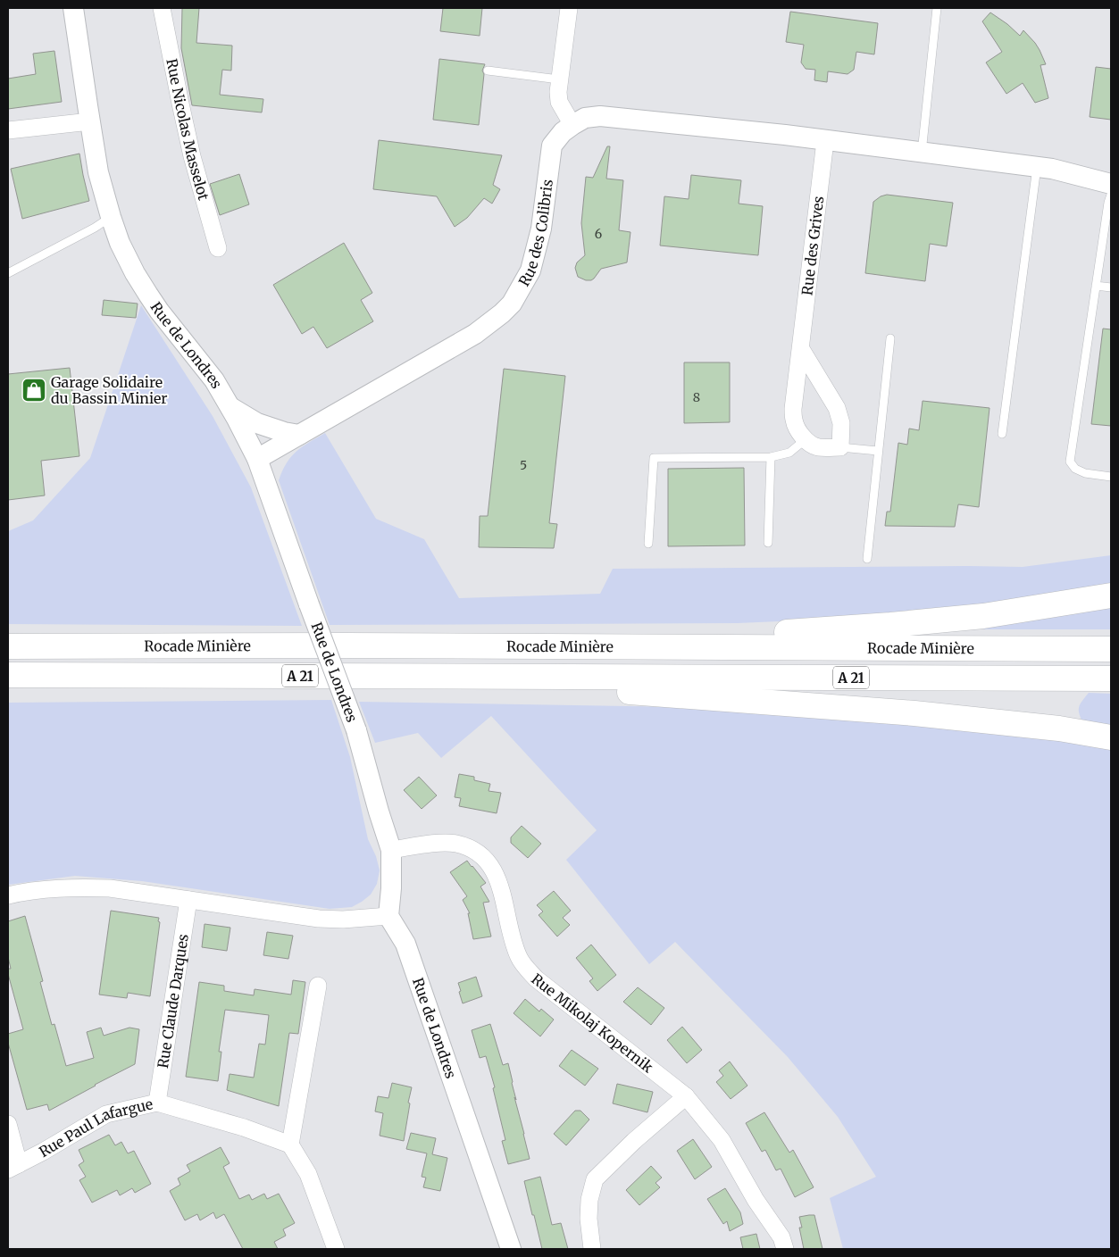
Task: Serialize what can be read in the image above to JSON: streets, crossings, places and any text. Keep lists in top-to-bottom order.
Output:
{
  "streets": {
    "highway": ["Rocade Minière", "A 21"],
    "street": [
      "Rue Nicolas Masselot",
      "Rue des Colibris",
      "Rue des Grives",
      "Rue de Londres",
      "Rue Claude Darques",
      "Rue Mikolaj Kopernik",
      "Rue Paul Lafargue"
    ]
  },
  "crossings": [
    ["Rue des Colibris", "Rue des Grives"],
    ["Rue des Colibris", "Rue de Londres"],
    ["Rue de Londres", "Rue Mikolaj Kopernik"],
    ["Rue Claude Darques", "Rue Paul Lafargue"]
  ],
  "places": {
    "shop": ["Garage Solidaire du Bassin Minier"]
  },
  "house_numbers": ["6", "8", "5"]
}
